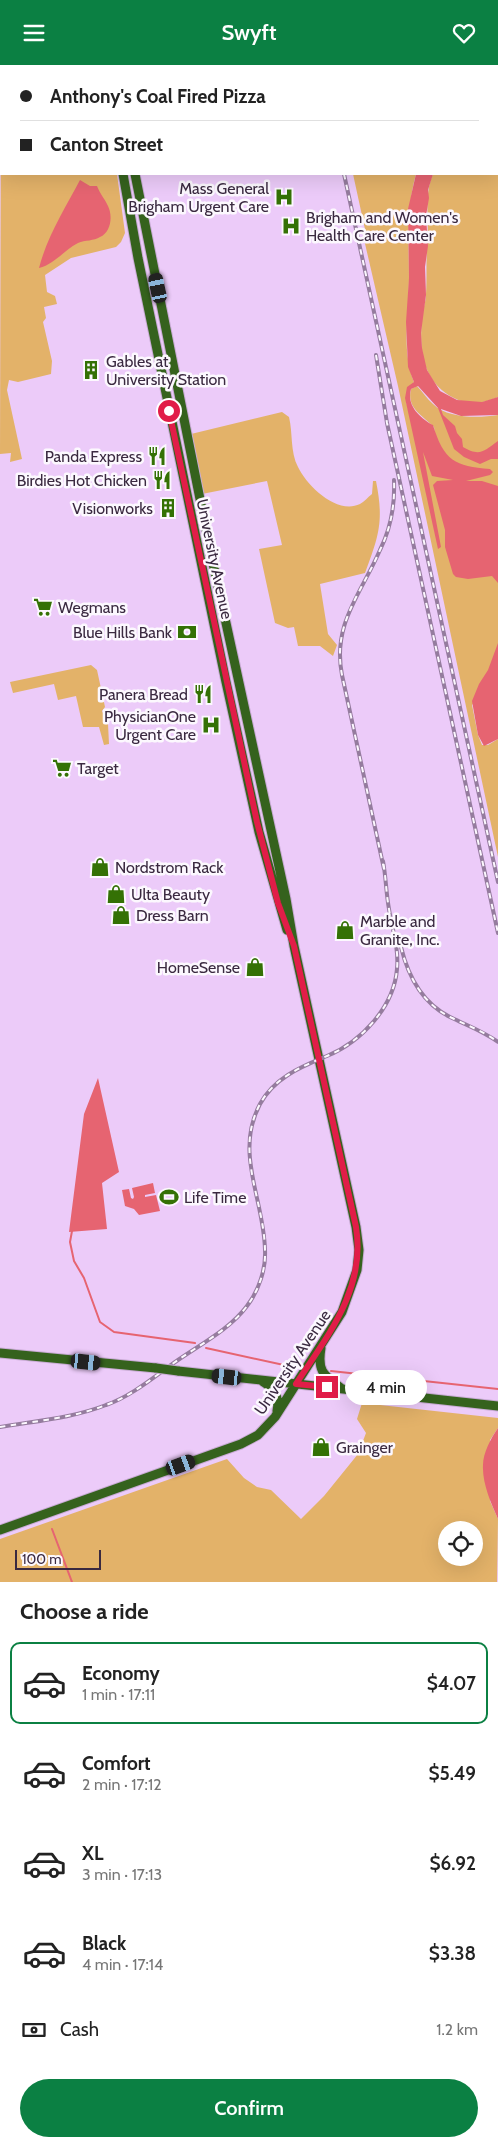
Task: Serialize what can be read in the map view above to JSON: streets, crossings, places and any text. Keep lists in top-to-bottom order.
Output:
{
  "streets": {
    "main road": ["University Avenue"]
  },
  "places": {
    "hospital": ["Mass General Brigham Urgent Care", "Brigham and Women's Health Care Center", "PhysicianOne Urgent Care"],
    "building": ["Gables at University Station", "Visionworks"],
    "restaurant": ["Panda Express", "Birdies Hot Chicken", "Panera Bread"],
    "supermarket": ["Wegmans", "Target"],
    "bank": ["Blue Hills Bank"],
    "shop": [
      "Nordstrom Rack",
      "Ulta Beauty",
      "Dress Barn",
      "Marble and Granite, Inc.",
      "HomeSense",
      "Grainger"
    ],
    "sports": ["Life Time"]
  },
  "scale_bar": "100 m",
  "page": {
    "header": "Swyft",
    "banner": ["Anthony's Coal Fired Pizza", "Canton Street"],
    "bubble": "4 min",
    "scale": "100 m",
    "heading": "Choose a ride",
    "list": [
      {
        "name": "Economy",
        "note": "1 min · 17:11",
        "value": "$4.07"
      },
      {
        "name": "Comfort",
        "note": "2 min · 17:12",
        "value": "$5.49"
      },
      {
        "name": "XL",
        "note": "3 min · 17:13",
        "value": "$6.92"
      },
      {
        "name": "Black",
        "note": "4 min · 17:14",
        "value": "$3.38"
      }
    ],
    "pay": ["Cash", "1.2 km"],
    "buttons": "Confirm"
  }
}
